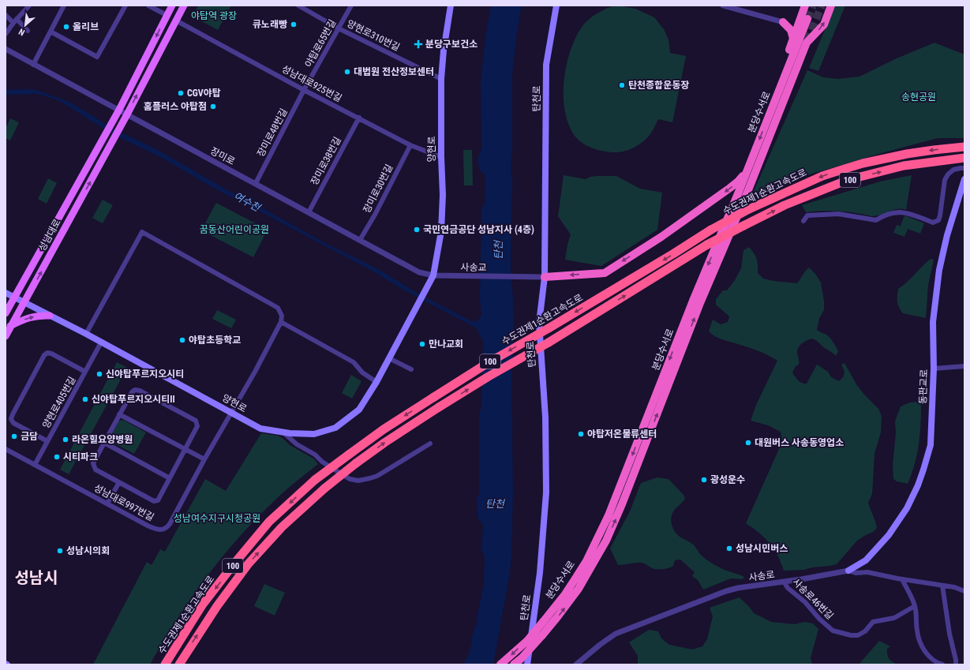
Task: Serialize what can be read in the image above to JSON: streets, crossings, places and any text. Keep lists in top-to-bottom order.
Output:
{
  "streets": {
    "highway": ["분당수서로", "100", "수도권제1순환고속도로"],
    "main road": [
      "탄천로",
      "양현로",
      "성남대로",
      "동판교로"
    ],
    "street": [
      "양현로310번길",
      "야탑로65번길",
      "성남대로925번길",
      "장미로48번길",
      "장미로",
      "장미로38번길",
      "장미로30번길",
      "사송교",
      "양현로405번길",
      "성남대로997번길",
      "사송로",
      "사송로46번길"
    ]
  },
  "crossings": [
    ["양현로310번길", "야탑로65번길"],
    ["양현로310번길", "양현로"],
    ["야탑로65번길", "성남대로925번길"],
    ["야탑로65번길", "장미로48번길"],
    ["성남대로925번길", "장미로48번길"],
    ["성남대로925번길", "양현로"],
    ["성남대로925번길", "장미로38번길"],
    ["성남대로925번길", "장미로30번길"],
    ["탄천로", "사송교"],
    ["장미로48번길", "장미로"],
    ["양현로", "장미로"],
    ["양현로", "성남대로"],
    ["양현로", "사송교"],
    ["양현로", "양현로405번길"],
    ["양현로", "성남대로997번길"],
    ["장미로", "장미로38번길"],
    ["장미로", "장미로30번길"],
    ["장미로", "성남대로"],
    ["장미로", "사송교"],
    ["동판교로", "사송로"],
    ["양현로405번길", "성남대로997번길"],
    ["사송로", "사송로46번길"]
  ],
  "districts": ["성남시"],
  "water": ["여수천", "탄천"],
  "parks": [
    "야탑역 광장",
    "송현공원",
    "꿈동산어린이공원",
    "성남여수지구시청공원"
  ],
  "places": {
    "other": [
      "큐노래빵",
      "올리브",
      "대법원 전산정보센터",
      "탄천종합운동장",
      "CGV야탑",
      "홈플러스 야탑점",
      "국민연금공단 성남지사 (4층)",
      "야탑초등학교",
      "만나교회",
      "신야탑푸르지오시티",
      "신야탑푸르지오시티II",
      "야탑저온물류센터",
      "금담",
      "라온힐요양병원",
      "대원버스 사송동영업소",
      "시티파크",
      "광성운수",
      "성남시민버스",
      "성남시의회"
    ],
    "health": ["분당구보건소"]
  },
  "north": "bottom left"
}
